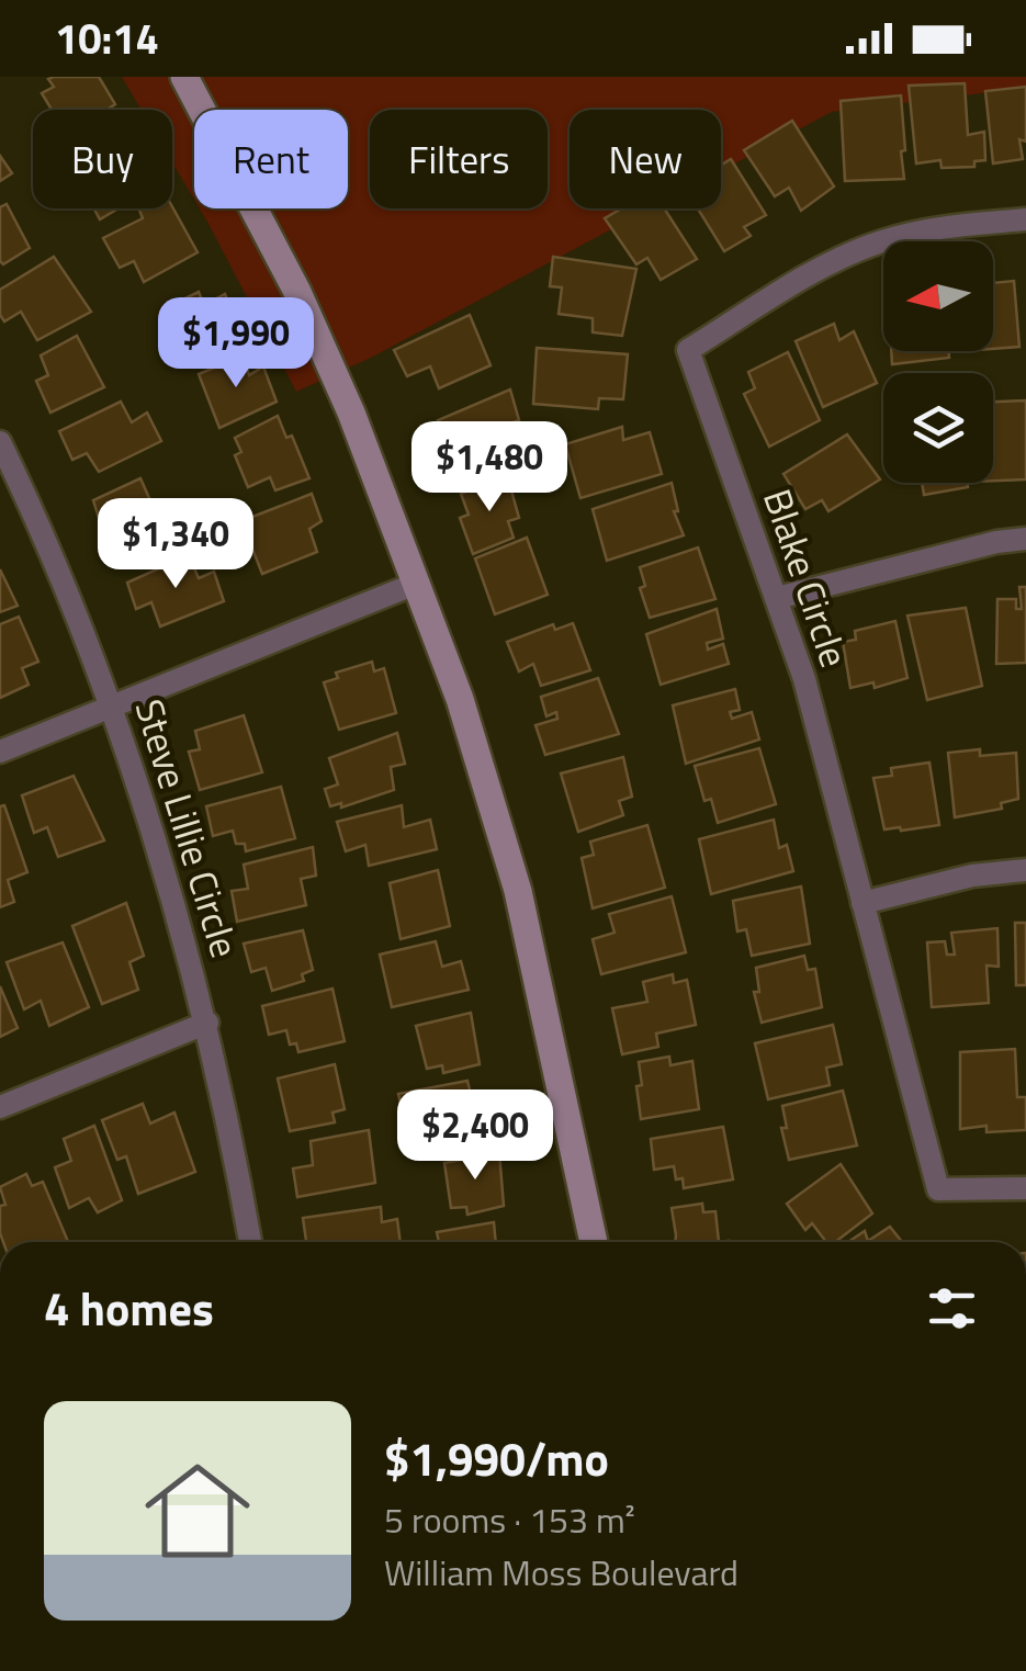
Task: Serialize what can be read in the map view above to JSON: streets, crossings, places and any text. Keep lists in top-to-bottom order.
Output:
{
  "streets": {
    "street": ["Blake Circle", "Steve Lillie Circle"]
  },
  "north": "left",
  "page": {
    "status": "10:14",
    "chip": [
      "Buy",
      "Rent",
      "Filters",
      "New"
    ],
    "price": [
      "$1,990",
      "$1,480",
      "$1,340",
      "$2,400"
    ],
    "heading": "4 homes",
    "list": [
      {
        "name": "$1,990/mo",
        "note": "5 rooms · 153 m² · William Moss Boulevard"
      }
    ]
  }
}
